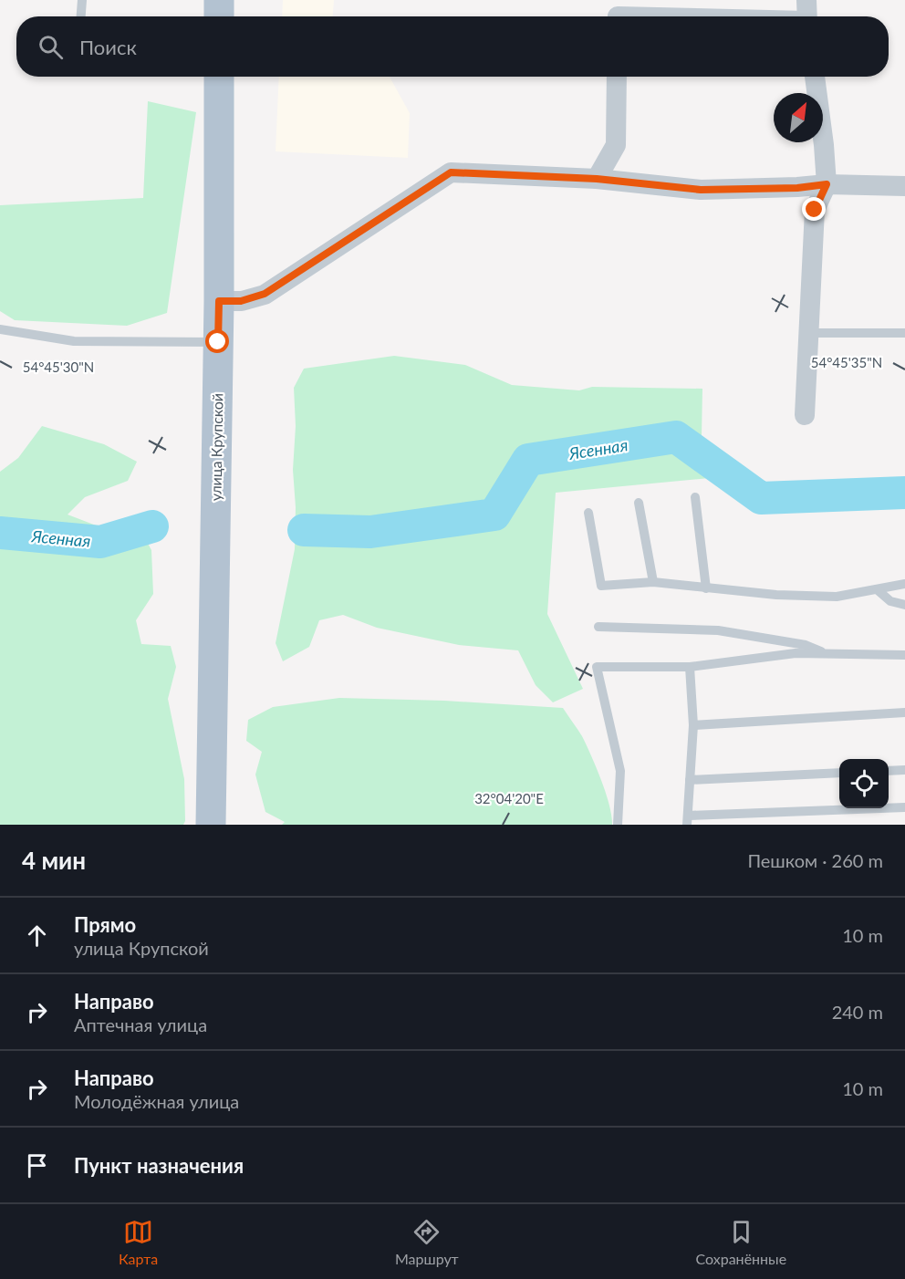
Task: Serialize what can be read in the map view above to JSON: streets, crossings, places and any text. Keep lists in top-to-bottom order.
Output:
{
  "streets": {
    "main road": ["улица Крупской"]
  },
  "water": ["Ясенная"],
  "north": "top right",
  "page": {
    "search": "Поиск",
    "heading": ["4 мин", "Пешком · 260 m"],
    "list": [
      ["Прямо", "улица Крупской", "10 m"],
      ["Направо", "Аптечная улица", "240 m"],
      ["Направо", "Молодёжная улица", "10 m"],
      "Пункт назначения"
    ],
    "nav": ["Карта", "Маршрут", "Сохранённые"]
  },
  "coordinates": ["54°45'35\"N", "54°45'30\"N", "32°04'20\"E"]
}
